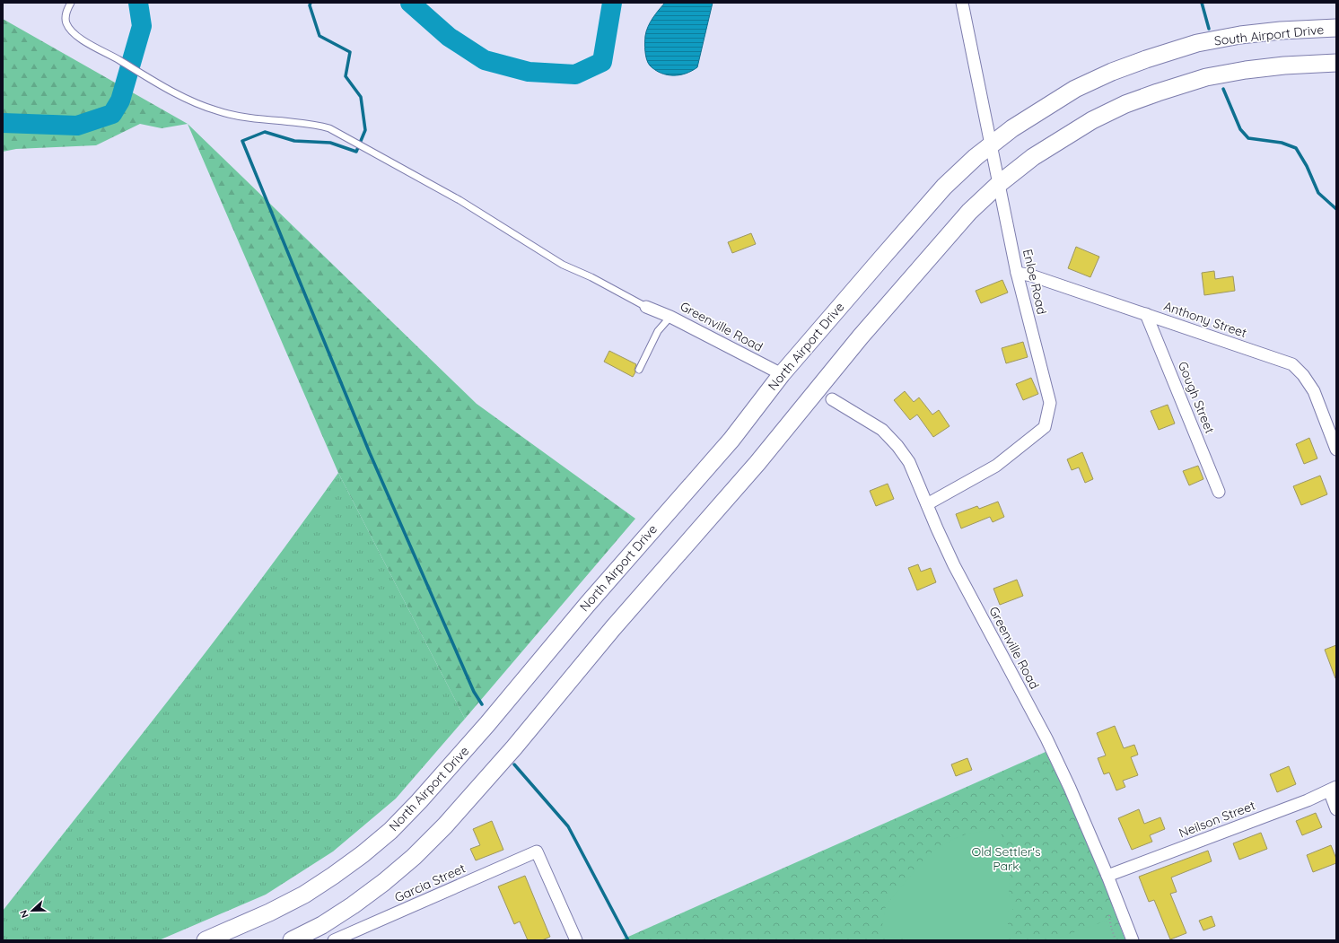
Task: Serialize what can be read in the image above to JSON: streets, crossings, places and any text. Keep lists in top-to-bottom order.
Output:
{
  "streets": {
    "main road": ["South Airport Drive", "North Airport Drive"],
    "street": [
      "Enloe Road",
      "Anthony Street",
      "Greenville Road",
      "Gough Street",
      "Neilson Street",
      "Garcia Street"
    ]
  },
  "crossings": [
    ["South Airport Drive", "Enloe Road"],
    ["South Airport Drive", "North Airport Drive"],
    ["Enloe Road", "Anthony Street"],
    ["Enloe Road", "Greenville Road"],
    ["Enloe Road", "North Airport Drive"],
    ["Anthony Street", "Gough Street"],
    ["Greenville Road", "North Airport Drive"],
    ["Greenville Road", "Neilson Street"]
  ],
  "parks": ["Old Settler's Park"],
  "north": "left"
}
